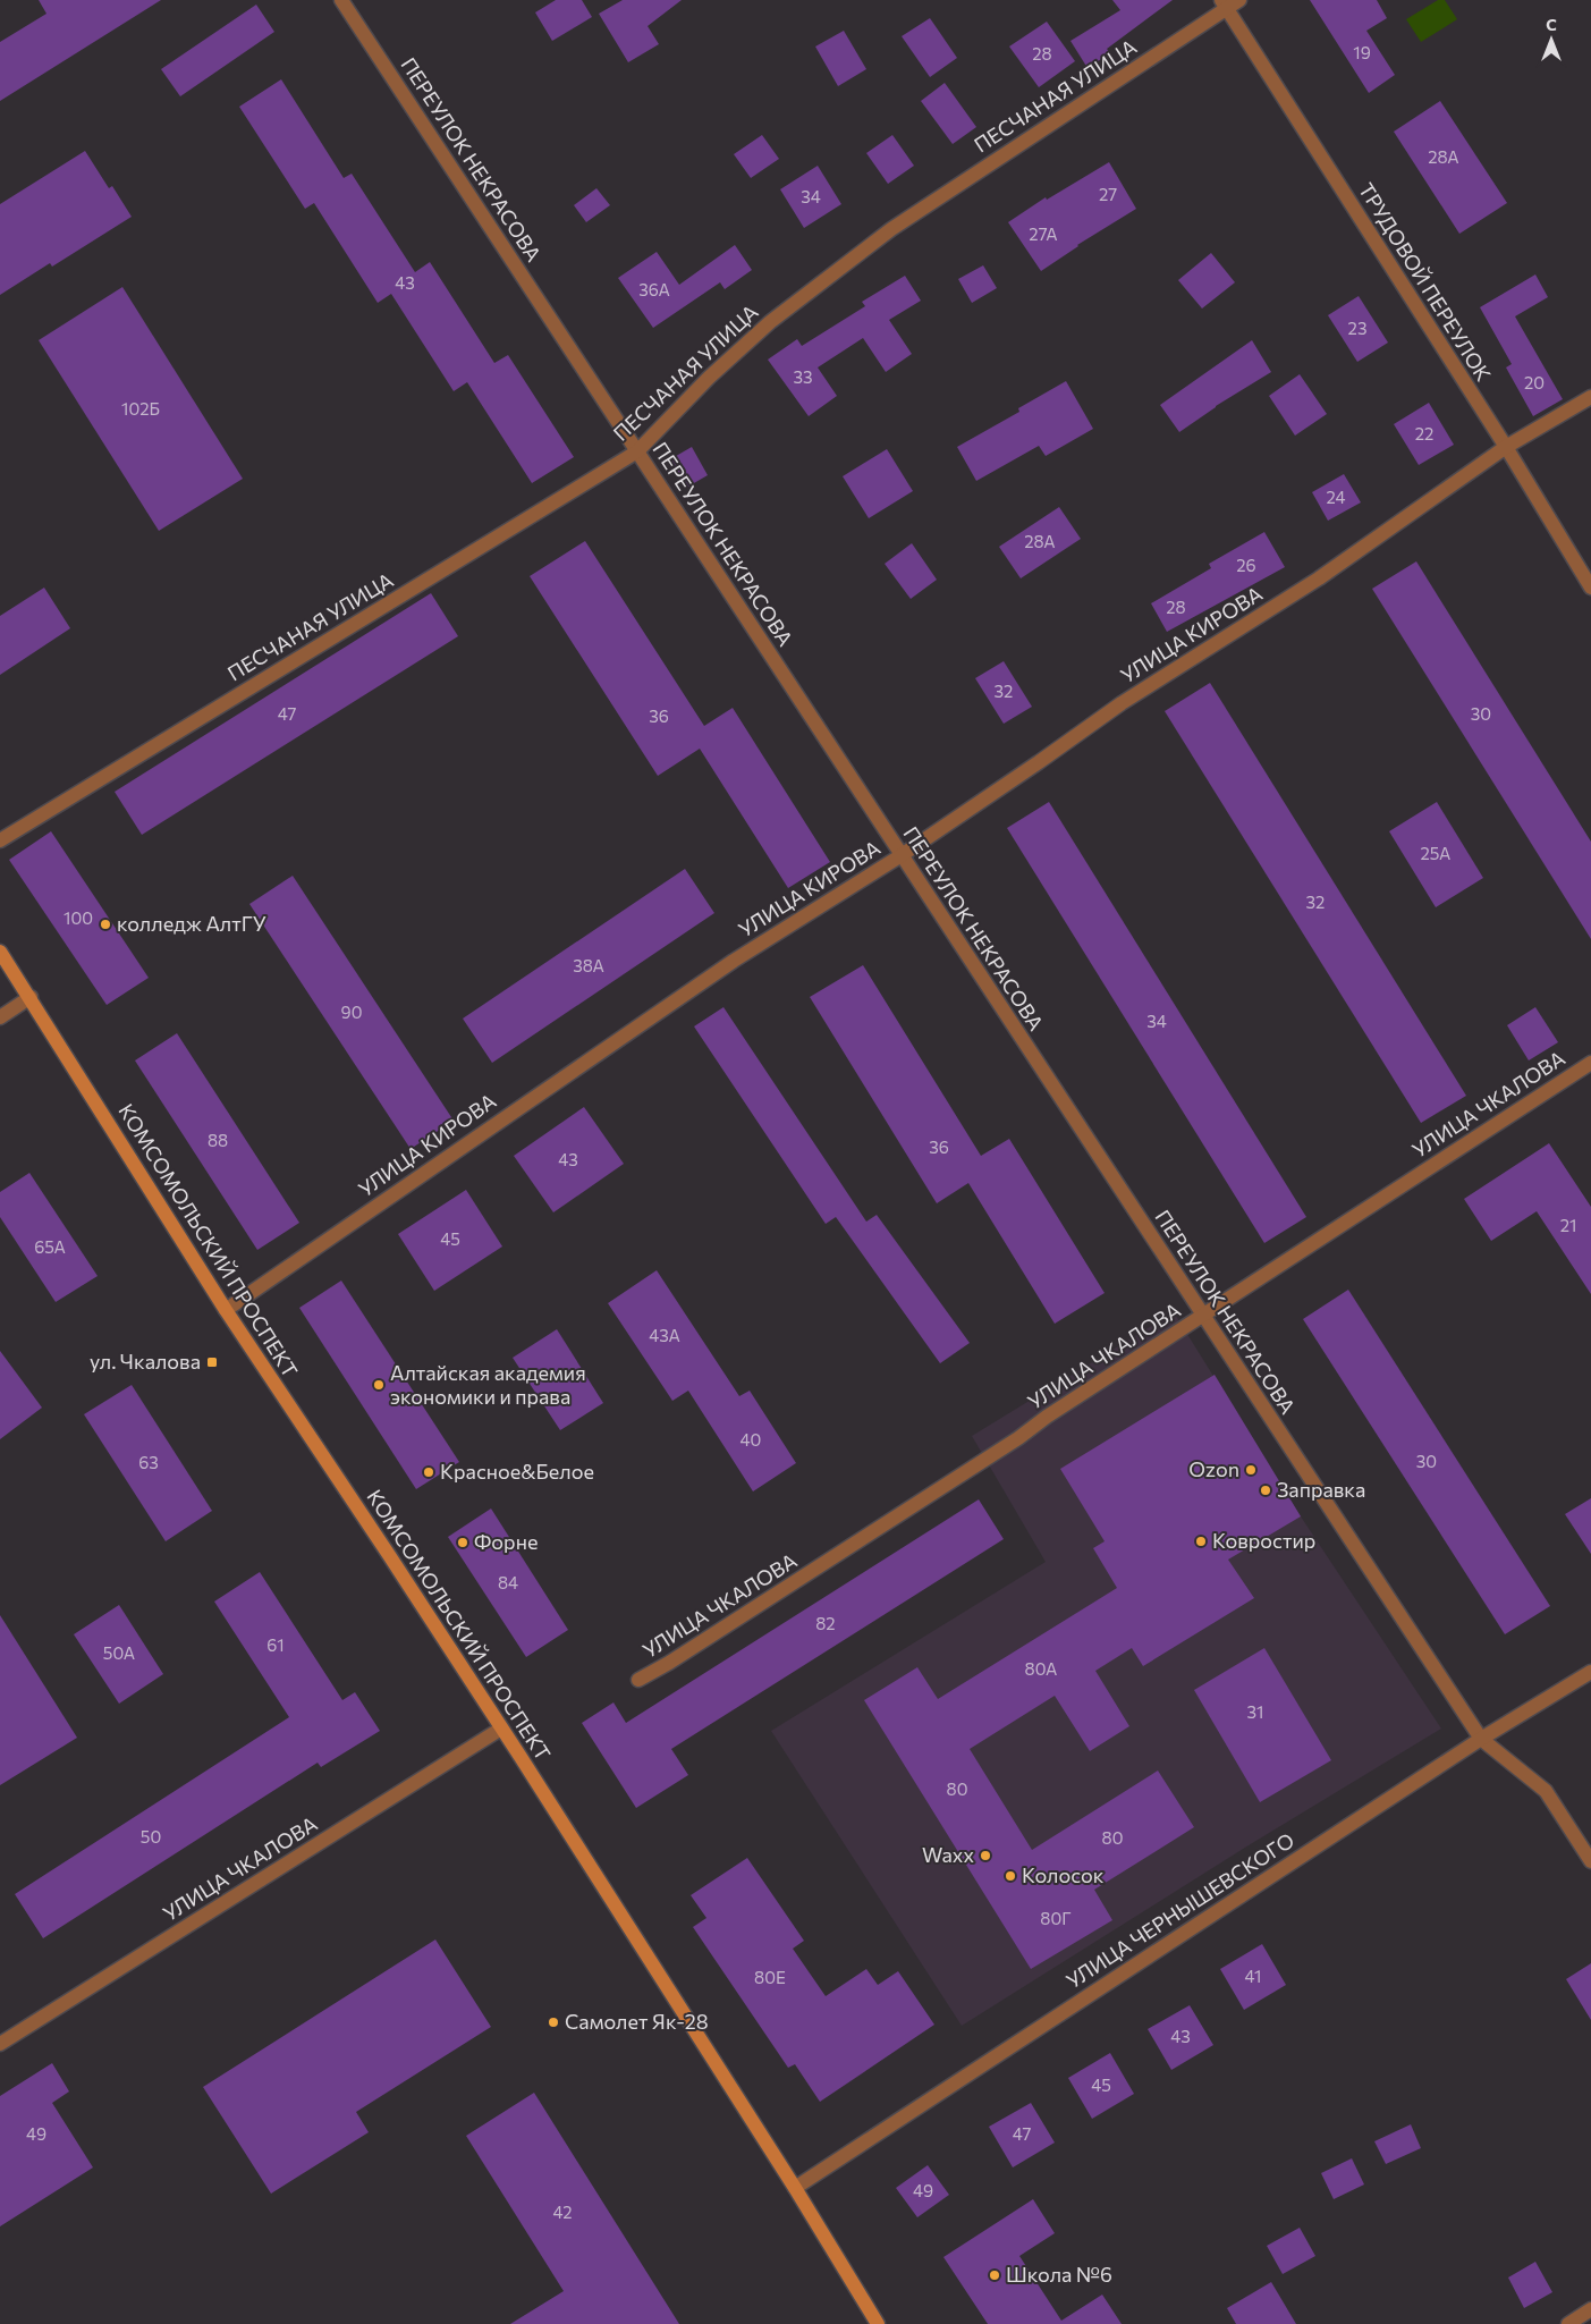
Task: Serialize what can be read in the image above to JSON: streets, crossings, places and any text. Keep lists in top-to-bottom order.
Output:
{
  "streets": {
    "main road": ["КОМСОМОЛЬСКИЙ ПРОСПЕКТ"],
    "street": [
      "ПЕСЧАНАЯ УЛИЦА",
      "ПЕРЕУЛОК НЕКРАСОВА",
      "ТРУДОВОЙ ПЕРЕУЛОК",
      "УЛИЦА КИРОВА",
      "УЛИЦА ЧКАЛОВА",
      "УЛИЦА ЧЕРНЫШЕВСКОГО"
    ]
  },
  "crossings": [
    ["ПЕСЧАНАЯ УЛИЦА", "ПЕРЕУЛОК НЕКРАСОВА"],
    ["ПЕСЧАНАЯ УЛИЦА", "ТРУДОВОЙ ПЕРЕУЛОК"],
    ["ПЕРЕУЛОК НЕКРАСОВА", "УЛИЦА КИРОВА"],
    ["ПЕРЕУЛОК НЕКРАСОВА", "УЛИЦА ЧКАЛОВА"],
    ["ПЕРЕУЛОК НЕКРАСОВА", "УЛИЦА ЧЕРНЫШЕВСКОГО"],
    ["ТРУДОВОЙ ПЕРЕУЛОК", "УЛИЦА КИРОВА"],
    ["УЛИЦА КИРОВА", "КОМСОМОЛЬСКИЙ ПРОСПЕКТ"],
    ["УЛИЦА ЧКАЛОВА", "КОМСОМОЛЬСКИЙ ПРОСПЕКТ"],
    ["КОМСОМОЛЬСКИЙ ПРОСПЕКТ", "УЛИЦА ЧЕРНЫШЕВСКОГО"]
  ],
  "places": {
    "other": [
      "колледж АлтГУ",
      "Алтайская академия экономики и права",
      "Ozon",
      "Красное&Белое",
      "Заправка",
      "Ковростир",
      "Форне",
      "Waxx",
      "Колосок",
      "Самолет Як-28",
      "Школа №6"
    ],
    "transit": ["ул. Чкалова"]
  },
  "house_numbers": [
    "19",
    "28",
    "28A",
    "27",
    "34",
    "27А",
    "43",
    "36А",
    "23",
    "33",
    "20",
    "102Б",
    "22",
    "24",
    "28А",
    "26",
    "28",
    "32",
    "47",
    "30",
    "36",
    "25А",
    "32",
    "100",
    "38А",
    "90",
    "34",
    "88",
    "36",
    "43",
    "21",
    "45",
    "65А",
    "43А",
    "40",
    "30",
    "63",
    "84",
    "82",
    "61",
    "50А",
    "80А",
    "31",
    "80",
    "50",
    "80",
    "80Г",
    "41",
    "80Е",
    "43",
    "45",
    "49",
    "47",
    "49",
    "42"
  ],
  "north": "top"
}
